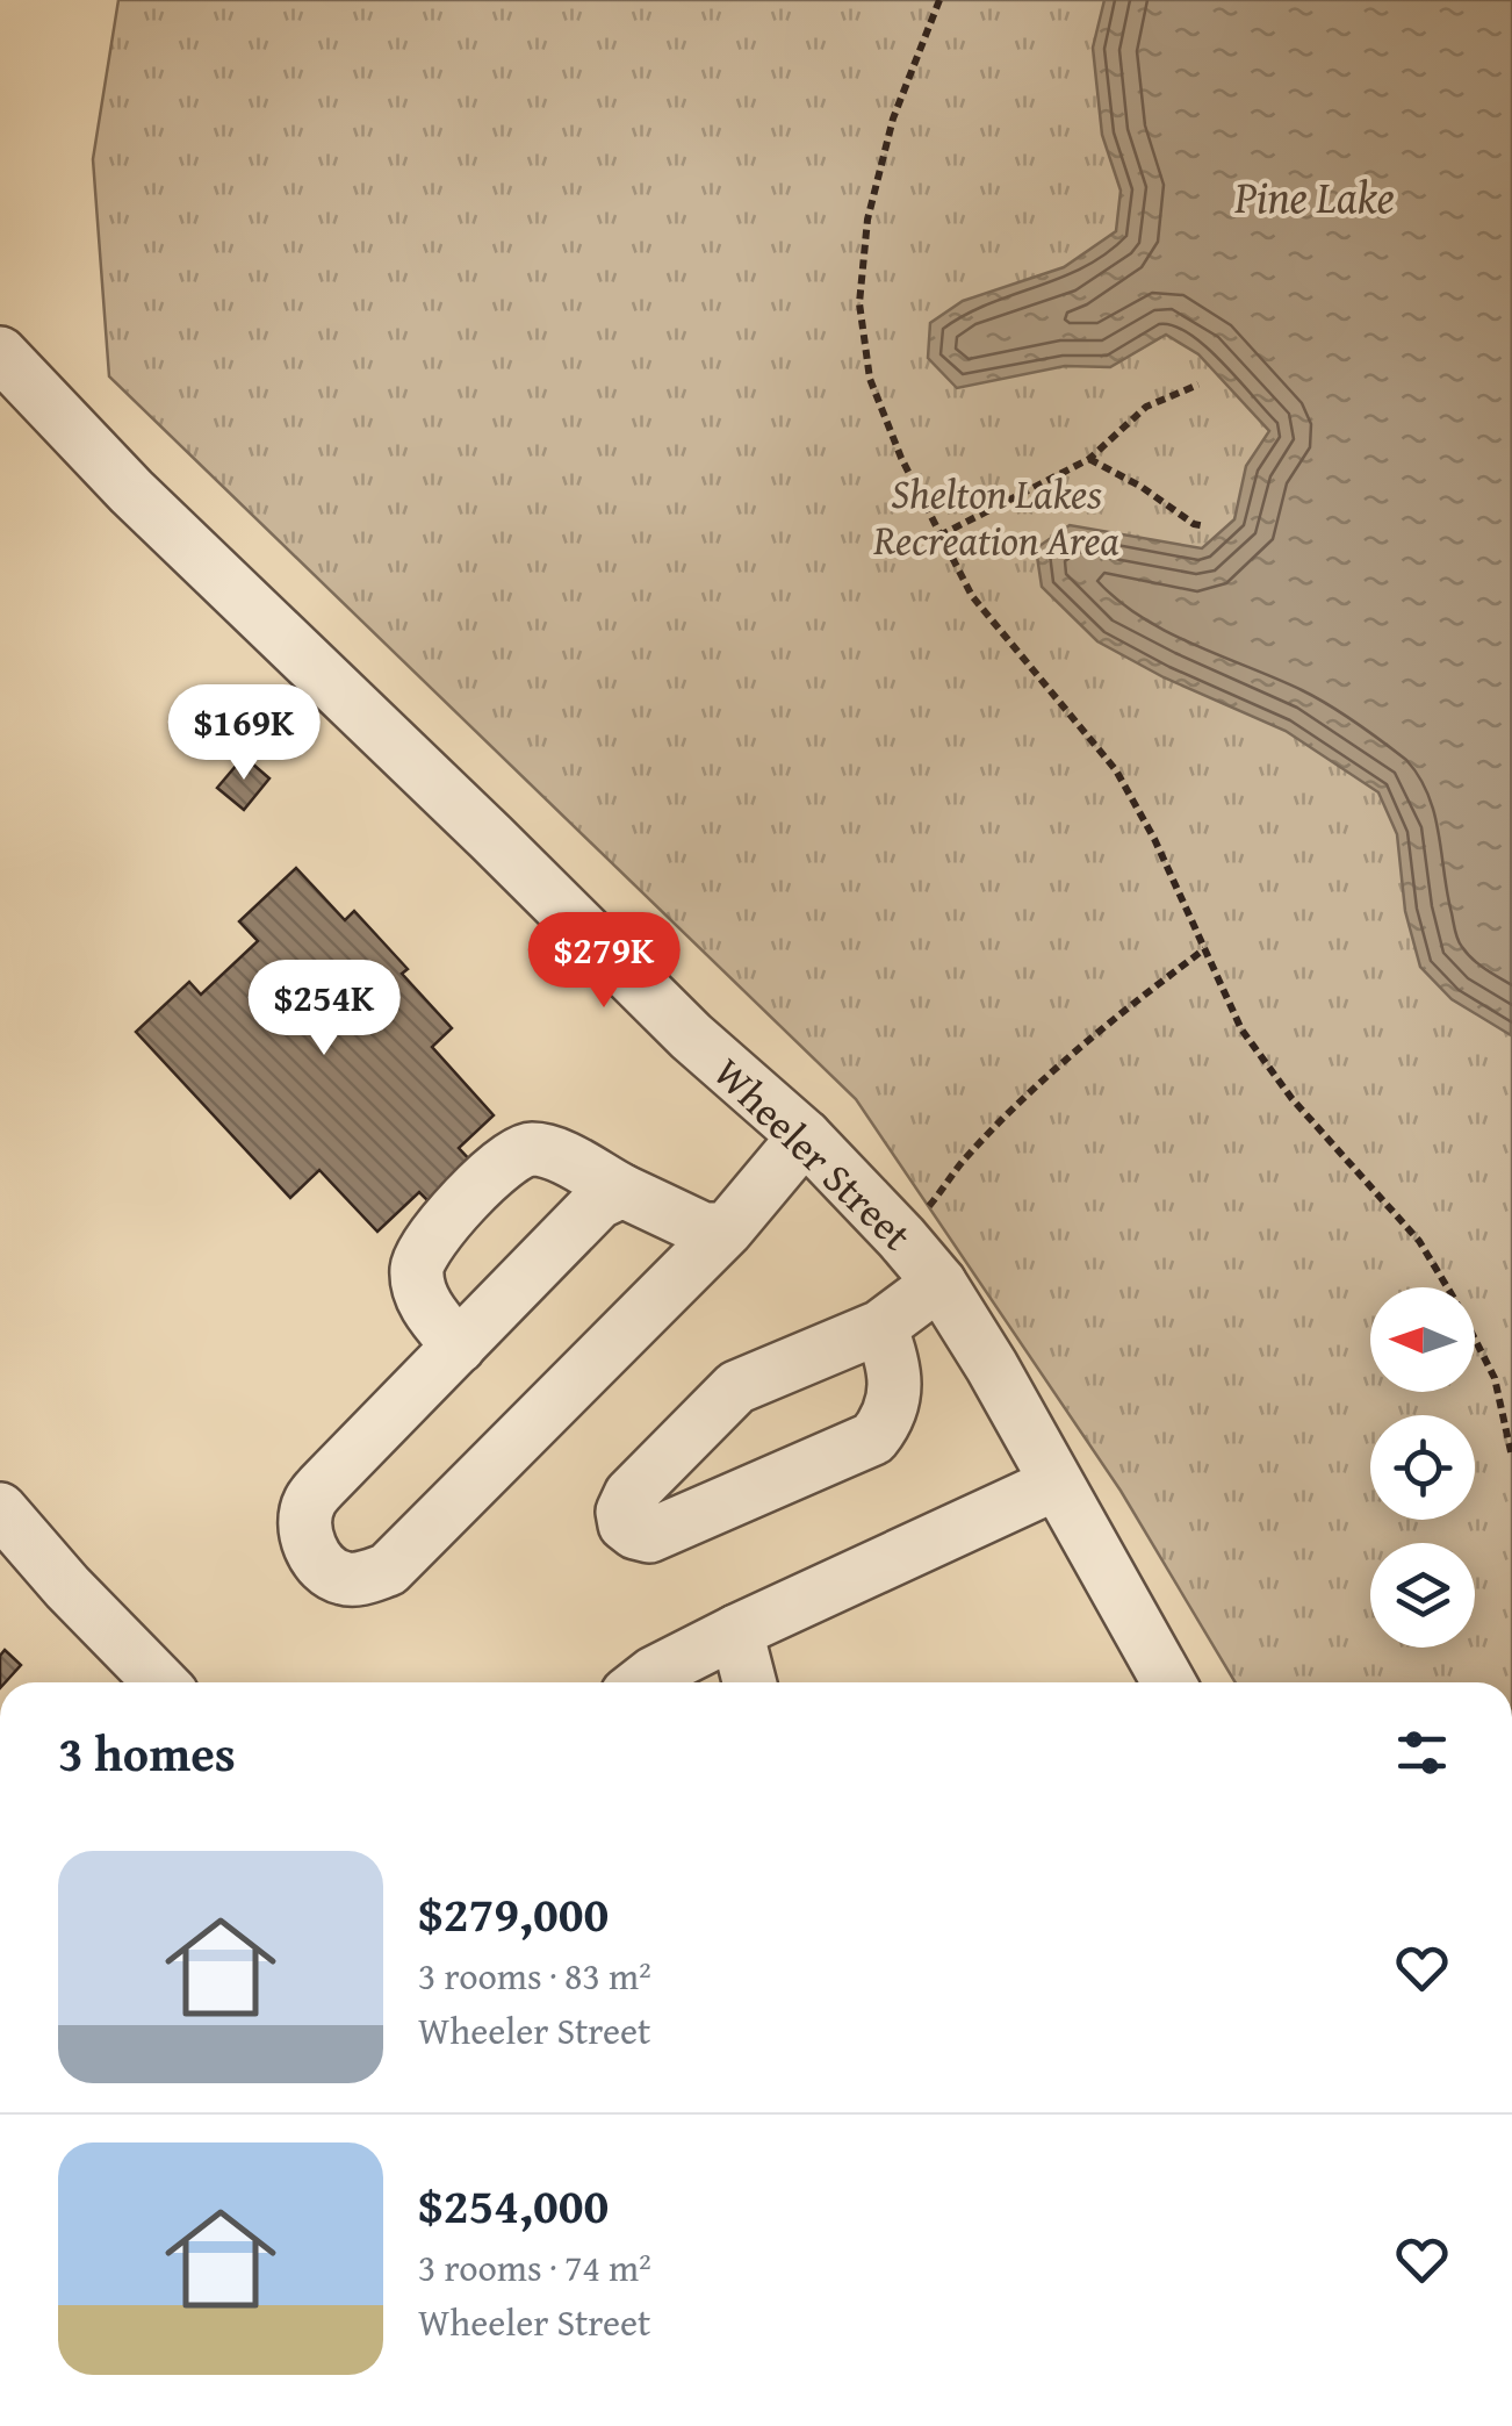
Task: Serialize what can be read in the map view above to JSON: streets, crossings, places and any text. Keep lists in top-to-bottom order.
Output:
{
  "streets": {
    "street": ["Wheeler Street"]
  },
  "water": ["Pine Lake"],
  "parks": ["Shelton Lakes Recreation Area"],
  "north": "left",
  "page": {
    "price": ["$169K", "$279K", "$254K"],
    "heading": "3 homes",
    "list": [
      {
        "name": "$279,000",
        "note": "3 rooms · 83 m² · Wheeler Street"
      },
      {
        "name": "$254,000",
        "note": "3 rooms · 74 m² · Wheeler Street"
      }
    ]
  }
}
